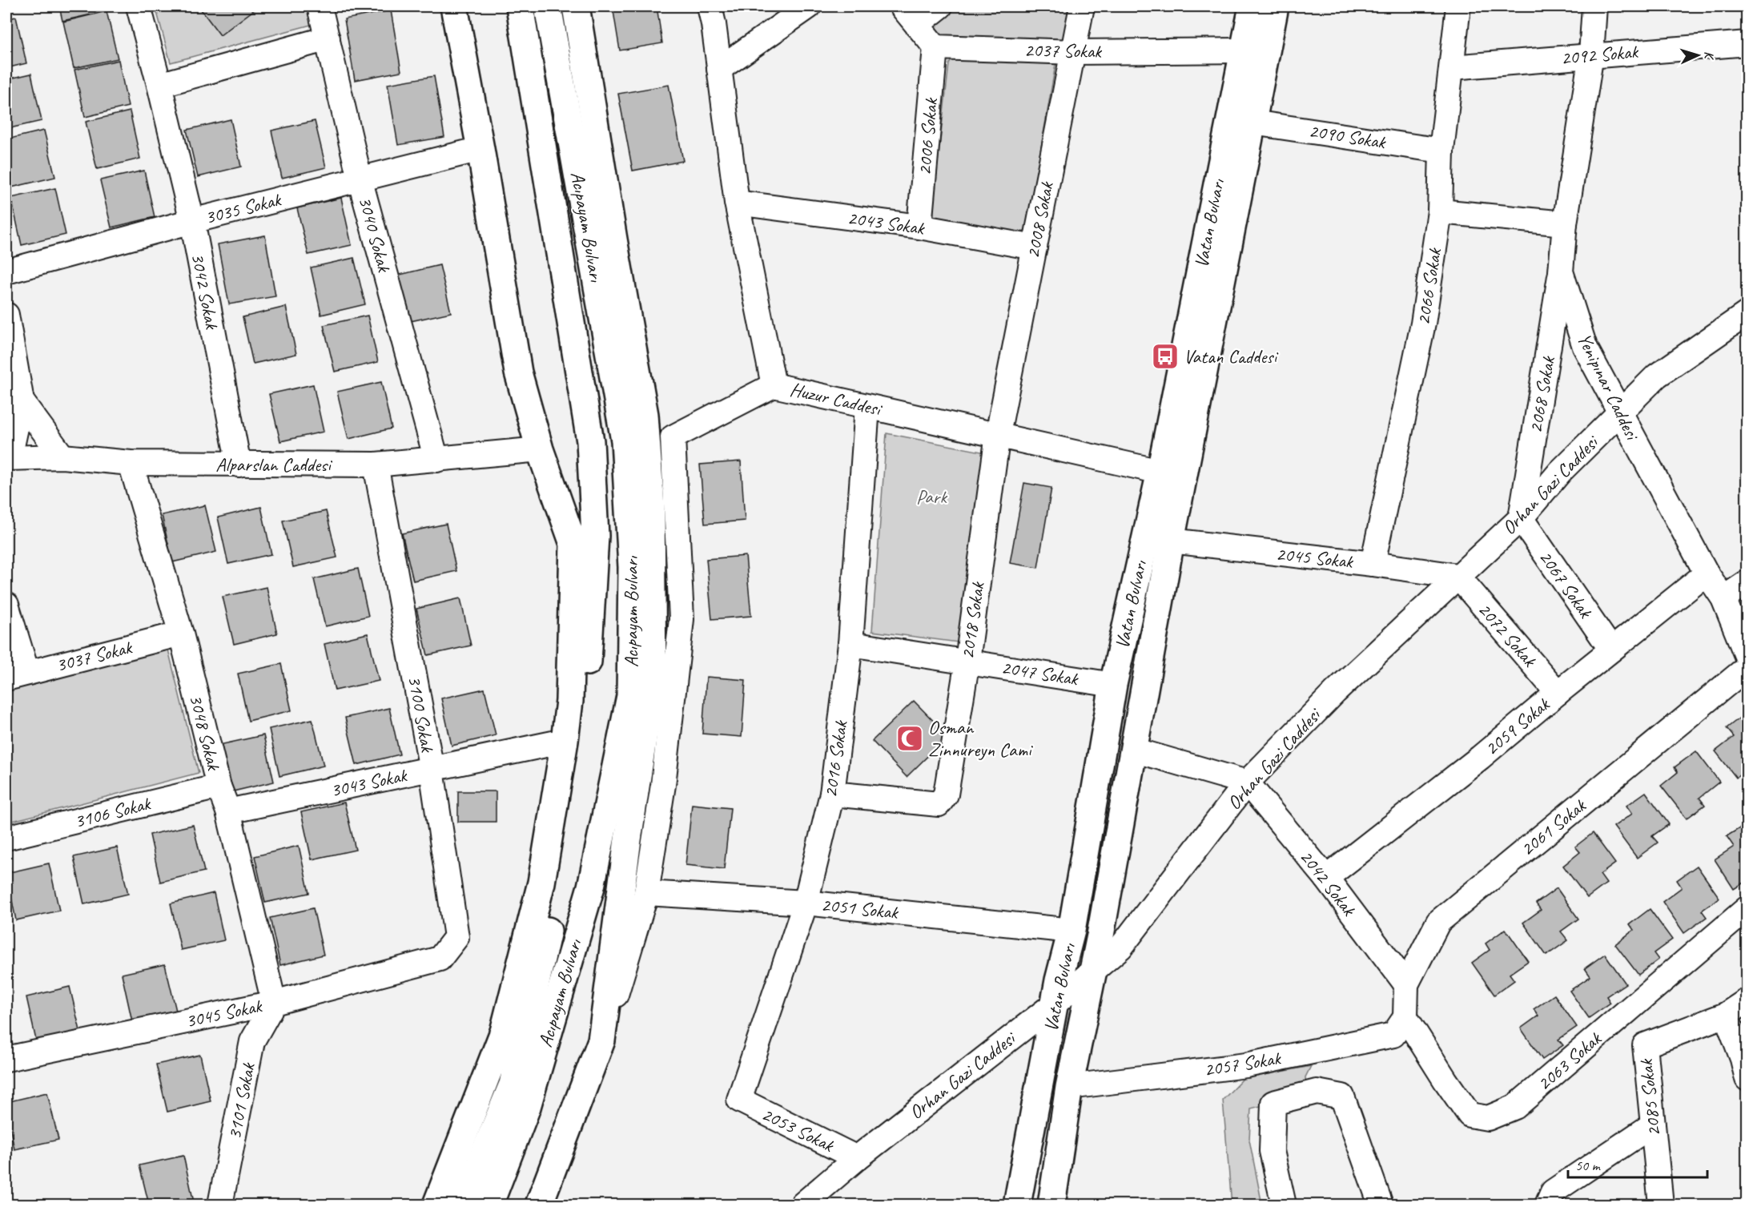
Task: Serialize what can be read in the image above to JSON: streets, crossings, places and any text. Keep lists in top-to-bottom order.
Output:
{
  "streets": {
    "main road": ["Vatan Bulvarı", "Acıpayam Bulvarı"],
    "street": [
      "2037 Sokak",
      "2092 Sokak",
      "2090 Sokak",
      "2006 Sokak",
      "3035 Sokak",
      "2008 Sokak",
      "2043 Sokak",
      "3040 Sokak",
      "2066 Sokak",
      "3042 Sokak",
      "Yenipınar Caddesi",
      "2068 Sokak",
      "Huzur Caddesi",
      "Alparslan Caddesi",
      "Orhan Gazi Caddesi",
      "2045 Sokak",
      "2067 Sokak",
      "2018 Sokak",
      "2072 Sokak",
      "3037 Sokak",
      "2047 Sokak",
      "3100 Sokak",
      "2059 Sokak",
      "3048 Sokak",
      "2016 Sokak",
      "3043 Sokak",
      "3106 Sokak",
      "2061 Sokak",
      "2042 Sokak",
      "2051 Sokak",
      "3045 Sokak",
      "2063 Sokak",
      "2057 Sokak",
      "2085 Sokak",
      "3101 Sokak",
      "2053 Sokak"
    ]
  },
  "crossings": [
    ["2037 Sokak", "2006 Sokak"],
    ["2037 Sokak", "2008 Sokak"],
    ["2037 Sokak", "Vatan Bulvarı"],
    ["2092 Sokak", "2066 Sokak"],
    ["2092 Sokak", "Yenipınar Caddesi"],
    ["2090 Sokak", "Vatan Bulvarı"],
    ["2090 Sokak", "2066 Sokak"],
    ["2006 Sokak", "2043 Sokak"],
    ["3035 Sokak", "3040 Sokak"],
    ["3035 Sokak", "3042 Sokak"],
    ["2008 Sokak", "2043 Sokak"],
    ["2008 Sokak", "Huzur Caddesi"],
    ["2008 Sokak", "2018 Sokak"],
    ["2043 Sokak", "Huzur Caddesi"],
    ["Vatan Bulvarı", "Huzur Caddesi"],
    ["Vatan Bulvarı", "Orhan Gazi Caddesi"],
    ["Vatan Bulvarı", "2045 Sokak"],
    ["Vatan Bulvarı", "2047 Sokak"],
    ["Vatan Bulvarı", "2051 Sokak"],
    ["Vatan Bulvarı", "2057 Sokak"],
    ["3040 Sokak", "Alparslan Caddesi"],
    ["2066 Sokak", "2045 Sokak"],
    ["3042 Sokak", "Alparslan Caddesi"],
    ["Yenipınar Caddesi", "2068 Sokak"],
    ["Yenipınar Caddesi", "Orhan Gazi Caddesi"],
    ["Yenipınar Caddesi", "2059 Sokak"],
    ["2068 Sokak", "Orhan Gazi Caddesi"],
    ["2068 Sokak", "2067 Sokak"],
    ["Huzur Caddesi", "2018 Sokak"],
    ["Huzur Caddesi", "2016 Sokak"],
    ["Alparslan Caddesi", "3100 Sokak"],
    ["Alparslan Caddesi", "3048 Sokak"],
    ["Orhan Gazi Caddesi", "2045 Sokak"],
    ["Orhan Gazi Caddesi", "2067 Sokak"],
    ["Orhan Gazi Caddesi", "2072 Sokak"],
    ["Orhan Gazi Caddesi", "2042 Sokak"],
    ["Orhan Gazi Caddesi", "2053 Sokak"],
    ["2045 Sokak", "2072 Sokak"],
    ["2067 Sokak", "2059 Sokak"],
    ["2018 Sokak", "2047 Sokak"],
    ["2018 Sokak", "2016 Sokak"],
    ["2072 Sokak", "2059 Sokak"],
    ["3037 Sokak", "3048 Sokak"],
    ["2047 Sokak", "2016 Sokak"],
    ["3100 Sokak", "3043 Sokak"],
    ["3100 Sokak", "3045 Sokak"],
    ["2059 Sokak", "2042 Sokak"],
    ["3048 Sokak", "3043 Sokak"],
    ["3048 Sokak", "3106 Sokak"],
    ["3048 Sokak", "3045 Sokak"],
    ["3048 Sokak", "3101 Sokak"],
    ["2016 Sokak", "2051 Sokak"],
    ["2016 Sokak", "2053 Sokak"],
    ["2061 Sokak", "2042 Sokak"],
    ["2061 Sokak", "2063 Sokak"],
    ["2061 Sokak", "2057 Sokak"],
    ["3045 Sokak", "3101 Sokak"],
    ["2063 Sokak", "2057 Sokak"]
  ],
  "parks": ["Park"],
  "places": {
    "bus stop": ["Vatan Caddesi"],
    "mosque": ["Osman Zinnureyn Cami"]
  },
  "scale_bar": "50 m",
  "north": "right"
}
